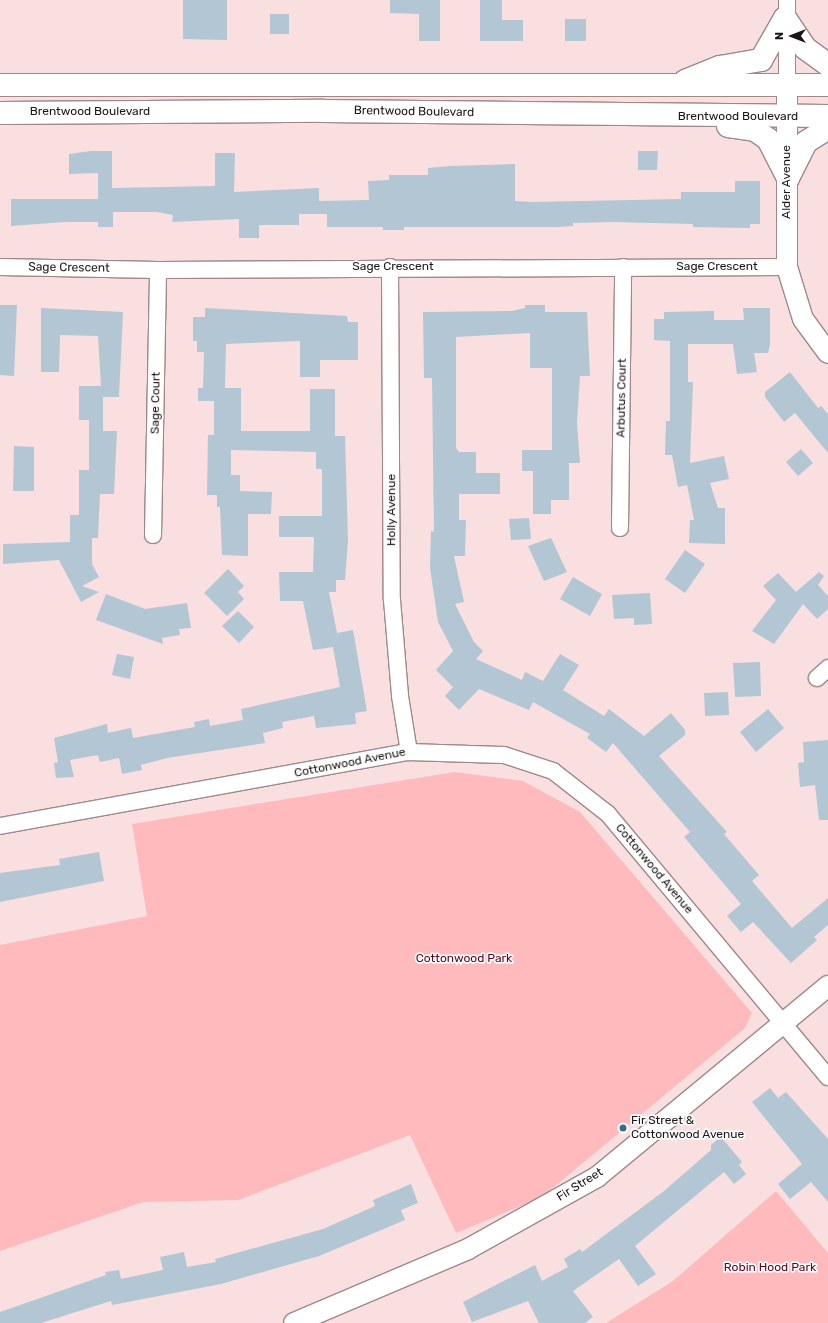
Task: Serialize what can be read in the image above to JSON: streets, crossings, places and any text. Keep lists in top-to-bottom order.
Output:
{
  "streets": {
    "main road": ["Brentwood Boulevard"],
    "street": [
      "Alder Avenue",
      "Sage Crescent",
      "Arbutus Court",
      "Sage Court",
      "Holly Avenue",
      "Cottonwood Avenue",
      "Fir Street"
    ]
  },
  "crossings": [
    ["Brentwood Boulevard", "Alder Avenue"],
    ["Alder Avenue", "Sage Crescent"],
    ["Sage Crescent", "Arbutus Court"],
    ["Sage Crescent", "Sage Court"],
    ["Sage Crescent", "Holly Avenue"],
    ["Holly Avenue", "Cottonwood Avenue"],
    ["Cottonwood Avenue", "Fir Street"]
  ],
  "parks": ["Cottonwood Park", "Robin Hood Park"],
  "places": ["Fir Street & Cottonwood Avenue"],
  "north": "left"
}
